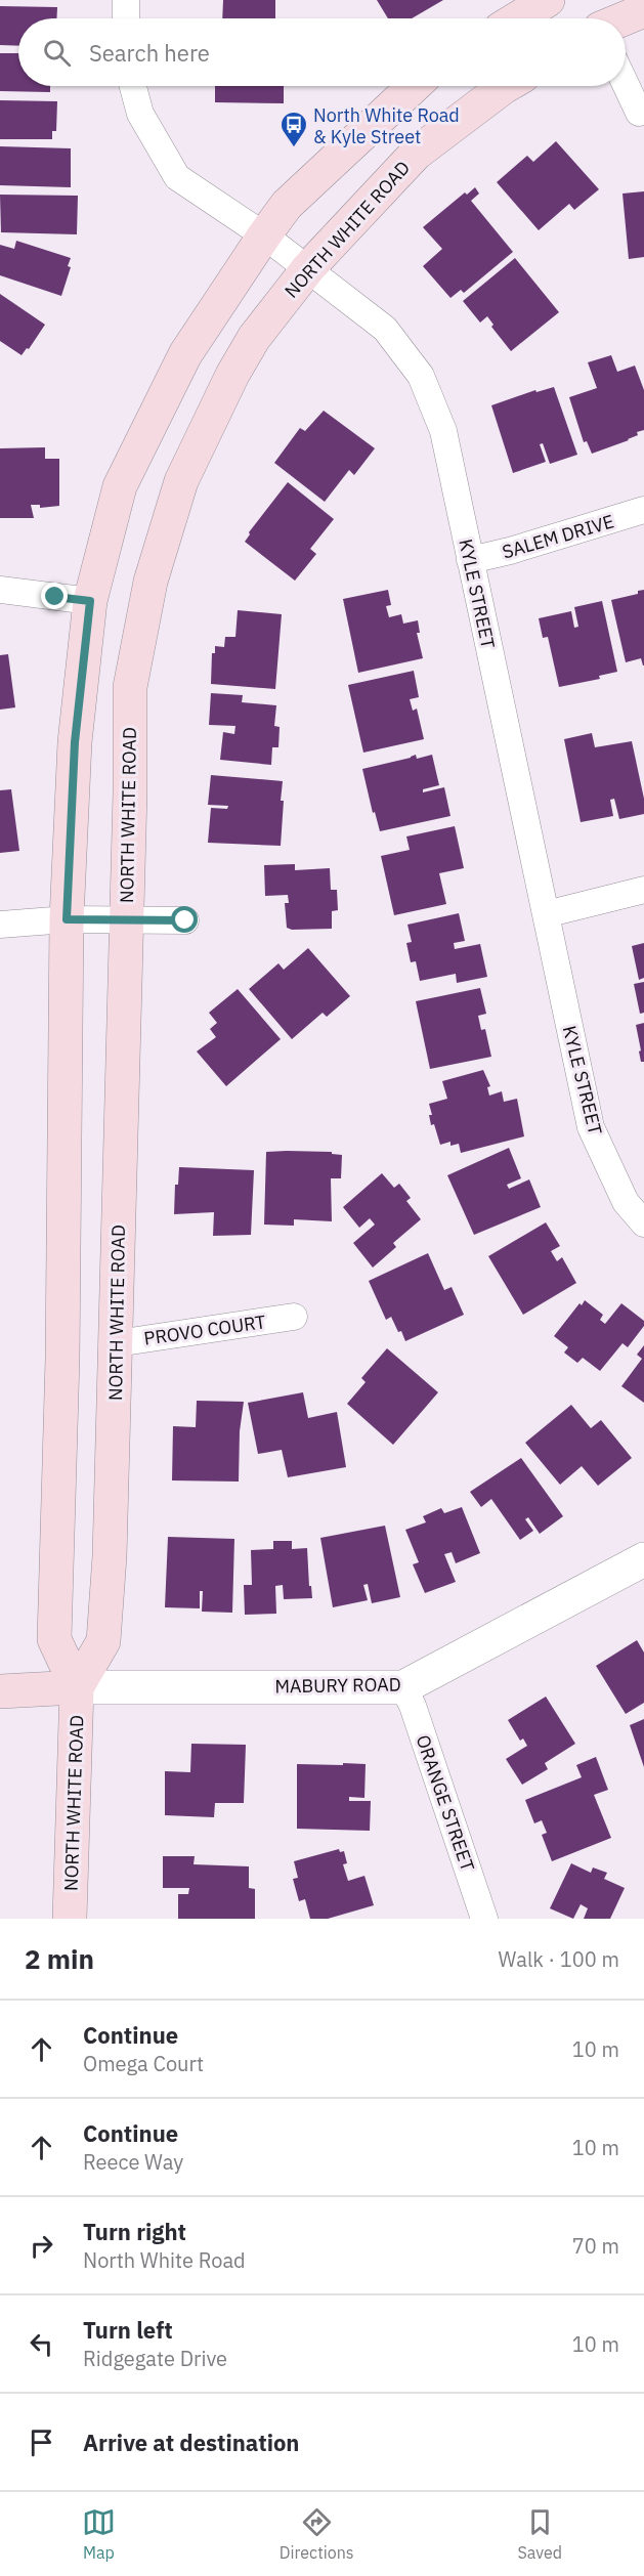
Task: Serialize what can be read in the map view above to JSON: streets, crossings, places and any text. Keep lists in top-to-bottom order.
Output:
{
  "streets": {
    "main road": ["NORTH WHITE ROAD", "MABURY ROAD"],
    "street": [
      "SALEM DRIVE",
      "KYLE STREET",
      "PROVO COURT",
      "ORANGE STREET"
    ]
  },
  "crossings": [
    ["NORTH WHITE ROAD", "KYLE STREET"],
    ["NORTH WHITE ROAD", "PROVO COURT"],
    ["NORTH WHITE ROAD", "MABURY ROAD"],
    ["SALEM DRIVE", "KYLE STREET"],
    ["MABURY ROAD", "ORANGE STREET"]
  ],
  "places": {
    "bus stop": ["North White Road & Kyle Street"]
  },
  "page": {
    "search": "Search here",
    "heading": ["2 min", "Walk · 100 m"],
    "list": [
      ["Continue", "Omega Court", "10 m"],
      ["Continue", "Reece Way", "10 m"],
      ["Turn right", "North White Road", "70 m"],
      ["Turn left", "Ridgegate Drive", "10 m"],
      "Arrive at destination"
    ],
    "nav": ["Map", "Directions", "Saved"]
  }
}
